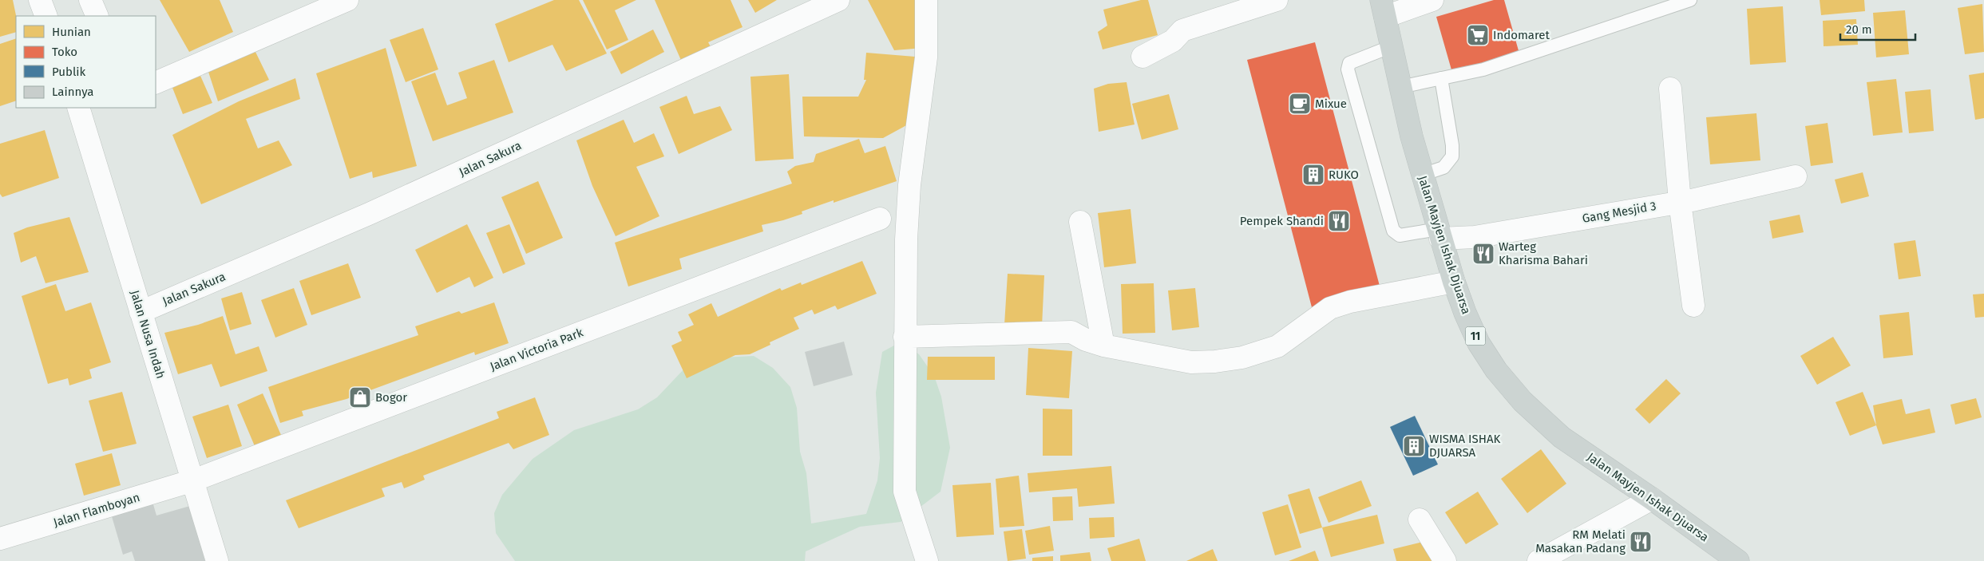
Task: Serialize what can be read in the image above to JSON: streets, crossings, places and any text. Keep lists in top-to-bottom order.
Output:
{
  "streets": {
    "main road": ["Jalan Mayjen Ishak Djuarsa", "11"],
    "street": [
      "Jalan Sakura",
      "Gang Mesjid 3",
      "Jalan Nusa Indah",
      "Jalan Victoria Park",
      "Jalan Flamboyan"
    ]
  },
  "crossings": [
    ["Jalan Sakura", "Jalan Nusa Indah"],
    ["Gang Mesjid 3", "Jalan Mayjen Ishak Djuarsa"],
    ["Jalan Nusa Indah", "Jalan Victoria Park"],
    ["Jalan Nusa Indah", "Jalan Flamboyan"],
    ["Jalan Victoria Park", "Jalan Flamboyan"]
  ],
  "places": {
    "supermarket": ["Indomaret"],
    "cafe": ["Mixue"],
    "building": ["RUKO", "WISMA ISHAK DJUARSA"],
    "restaurant": ["Pempek Shandi", "Warteg Kharisma Bahari", "RM Melati Masakan Padang"],
    "shop": ["Bogor"]
  },
  "legend": [
    "Hunian",
    "Toko",
    "Publik",
    "Lainnya"
  ],
  "scale_bar": "20 m"
}
